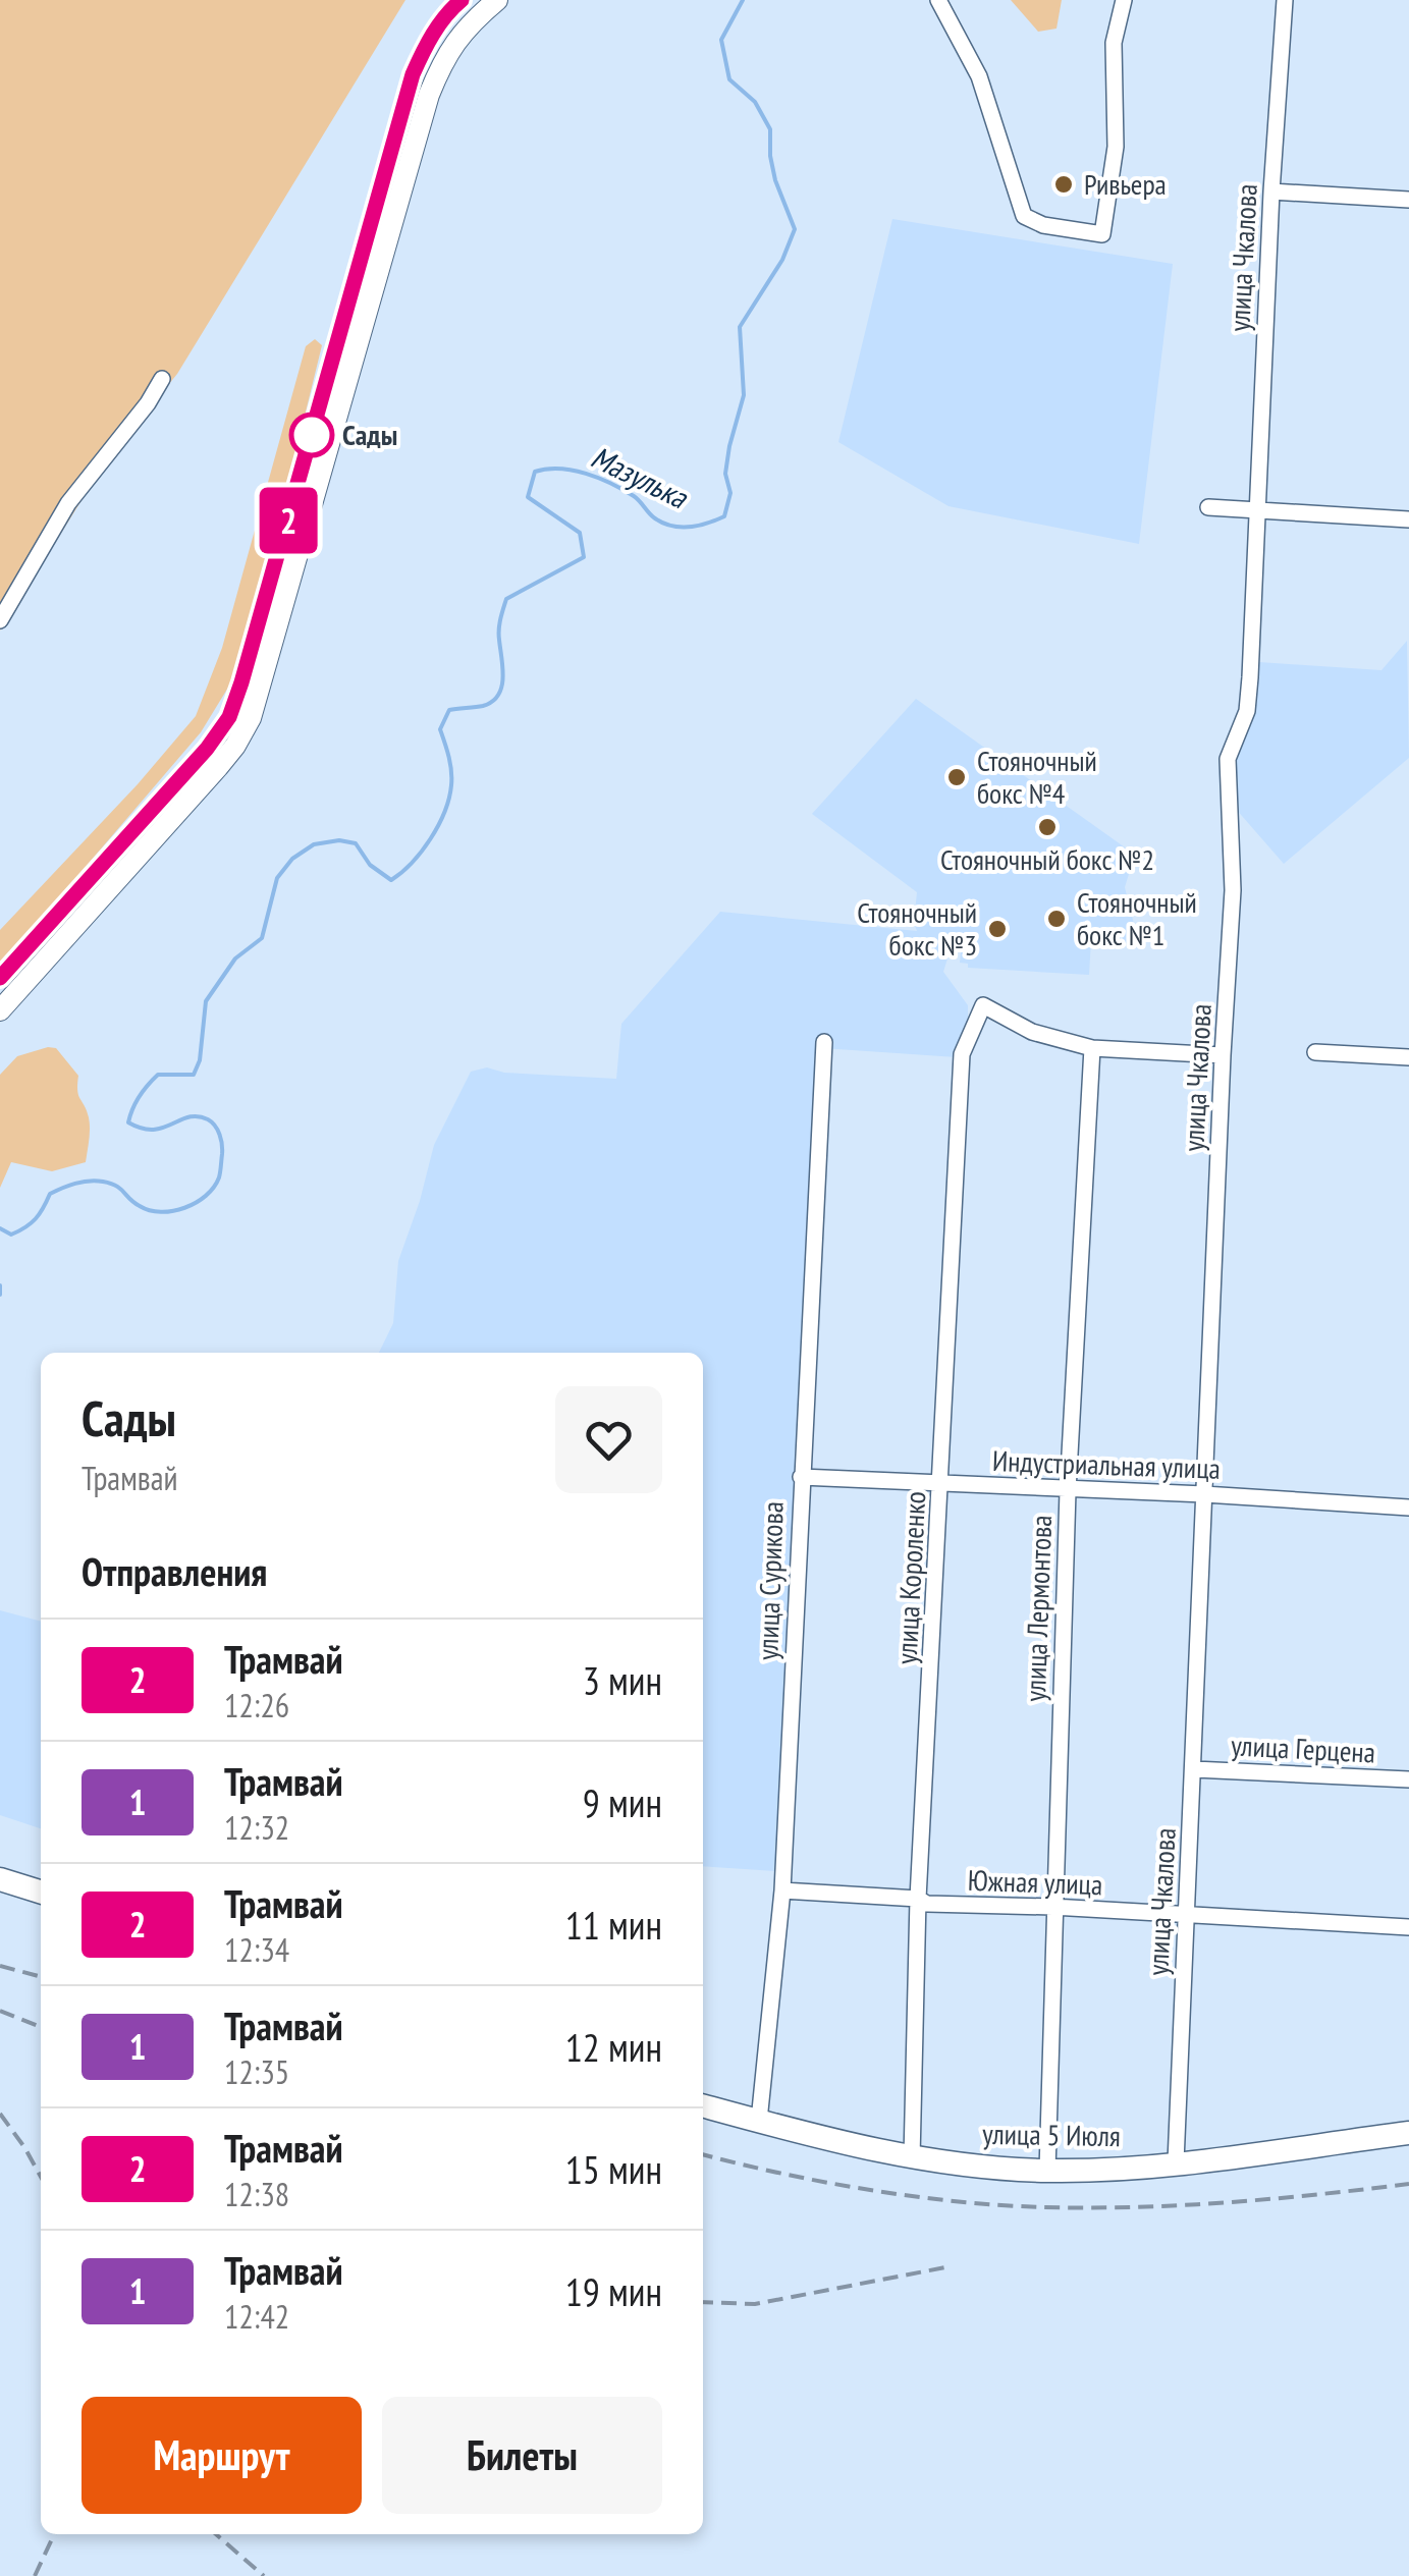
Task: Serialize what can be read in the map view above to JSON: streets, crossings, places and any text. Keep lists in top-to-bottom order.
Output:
{
  "streets": {
    "highway": ["улица 5 Июля"],
    "street": [
      "улица Чкалова",
      "Индустриальная улица",
      "улица Короленко",
      "улица Сурикова",
      "улица Лермонтова",
      "улица Герцена",
      "Южная улица"
    ]
  },
  "crossings": [
    ["улица Чкалова", "Индустриальная улица"],
    ["улица Чкалова", "улица Герцена"],
    ["улица Чкалова", "Южная улица"],
    ["улица Чкалова", "улица 5 Июля"],
    ["Индустриальная улица", "улица Короленко"],
    ["Индустриальная улица", "улица Сурикова"],
    ["Индустриальная улица", "улица Лермонтова"],
    ["улица Короленко", "улица Лермонтова"],
    ["улица Короленко", "Южная улица"],
    ["улица Короленко", "улица 5 Июля"],
    ["улица Сурикова", "Южная улица"],
    ["улица Сурикова", "улица 5 Июля"],
    ["улица Лермонтова", "Южная улица"],
    ["улица Лермонтова", "улица 5 Июля"]
  ],
  "water": ["Мазулька"],
  "places": [
    "Ривьера",
    "Сады",
    "Стояночный бокс №4",
    "Стояночный бокс №2",
    "Стояночный бокс №1",
    "Стояночный бокс №3"
  ],
  "lines": ["tram line 2"],
  "page": {
    "on_map": "2",
    "heading": [
      ["Сады", "Трамвай"],
      "Отправления"
    ],
    "list": [
      {
        "mark": "2",
        "name": "Трамвай",
        "note": "12:26",
        "value": "3 мин"
      },
      {
        "mark": "1",
        "name": "Трамвай",
        "note": "12:32",
        "value": "9 мин"
      },
      {
        "mark": "2",
        "name": "Трамвай",
        "note": "12:34",
        "value": "11 мин"
      },
      {
        "mark": "1",
        "name": "Трамвай",
        "note": "12:35",
        "value": "12 мин"
      },
      {
        "mark": "2",
        "name": "Трамвай",
        "note": "12:38",
        "value": "15 мин"
      },
      {
        "mark": "1",
        "name": "Трамвай",
        "note": "12:42",
        "value": "19 мин"
      }
    ],
    "buttons": ["Маршрут", "Билеты"]
  }
}
